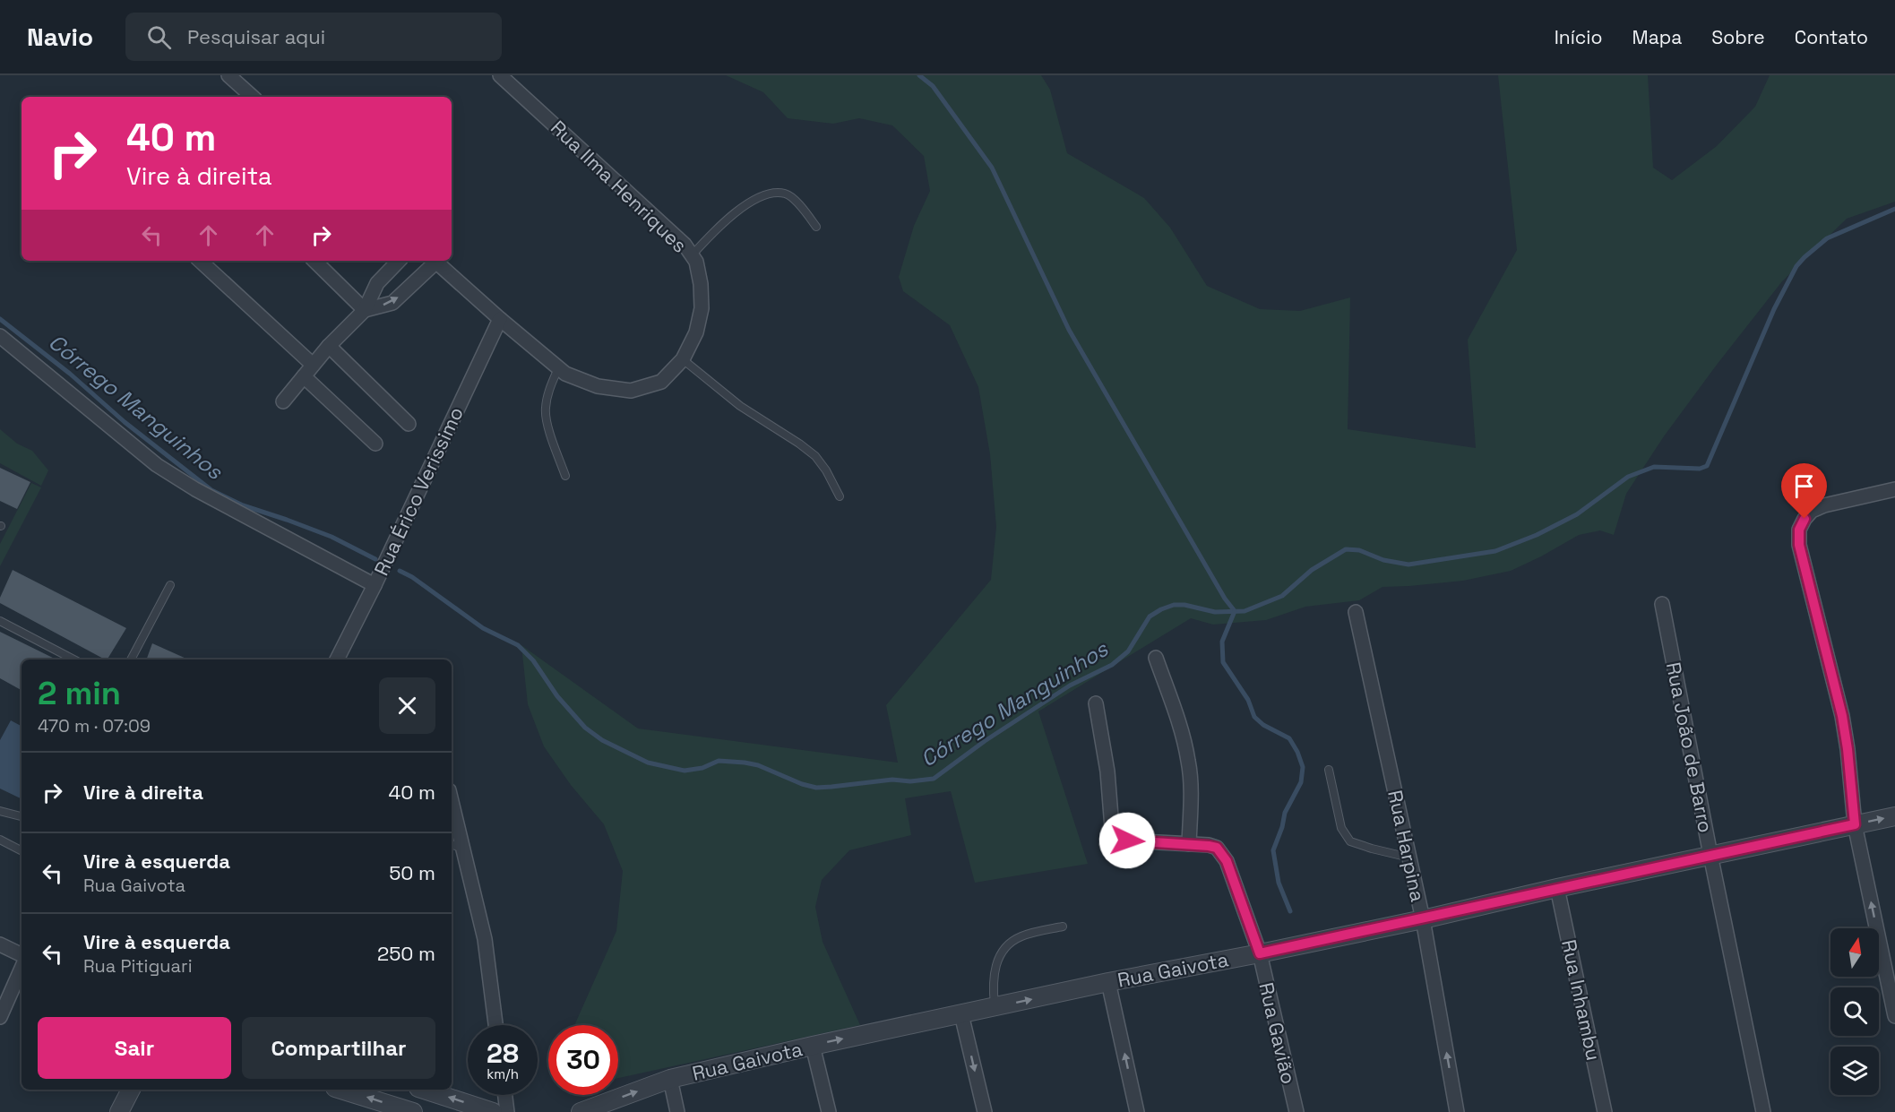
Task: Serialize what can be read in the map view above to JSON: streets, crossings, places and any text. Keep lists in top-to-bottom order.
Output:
{
  "streets": {
    "street": [
      "Rua Ilma Henriques",
      "Rua Érico Verissimo",
      "Rua João de Barro",
      "Rua Harpina",
      "Rua Gaivota",
      "Rua Inhambu",
      "Rua Gavião"
    ]
  },
  "crossings": [
    ["Rua Ilma Henriques", "Rua Érico Verissimo"],
    ["Rua João de Barro", "Rua Gaivota"],
    ["Rua Harpina", "Rua Gaivota"],
    ["Rua Gaivota", "Rua Inhambu"],
    ["Rua Gaivota", "Rua Gavião"]
  ],
  "one_way": ["Rua Harpina"],
  "water": ["Córrego Manguinhos"],
  "north": "top",
  "page": {
    "header": "Navio",
    "search": "Pesquisar aqui",
    "nav": [
      "Início",
      "Mapa",
      "Sobre",
      "Contato"
    ],
    "turn": ["40 m", "Vire à direita"],
    "heading": ["2 min", "470 m · 07:09"],
    "list": [
      {
        "name": "Vire à direita",
        "value": "40 m"
      },
      {
        "name": "Vire à esquerda",
        "note": "Rua Gaivota",
        "value": "50 m"
      },
      {
        "name": "Vire à esquerda",
        "note": "Rua Pitiguari",
        "value": "250 m"
      }
    ],
    "buttons": ["Sair", "Compartilhar"],
    "speed": "28 km/h",
    "limit": "30"
  }
}
